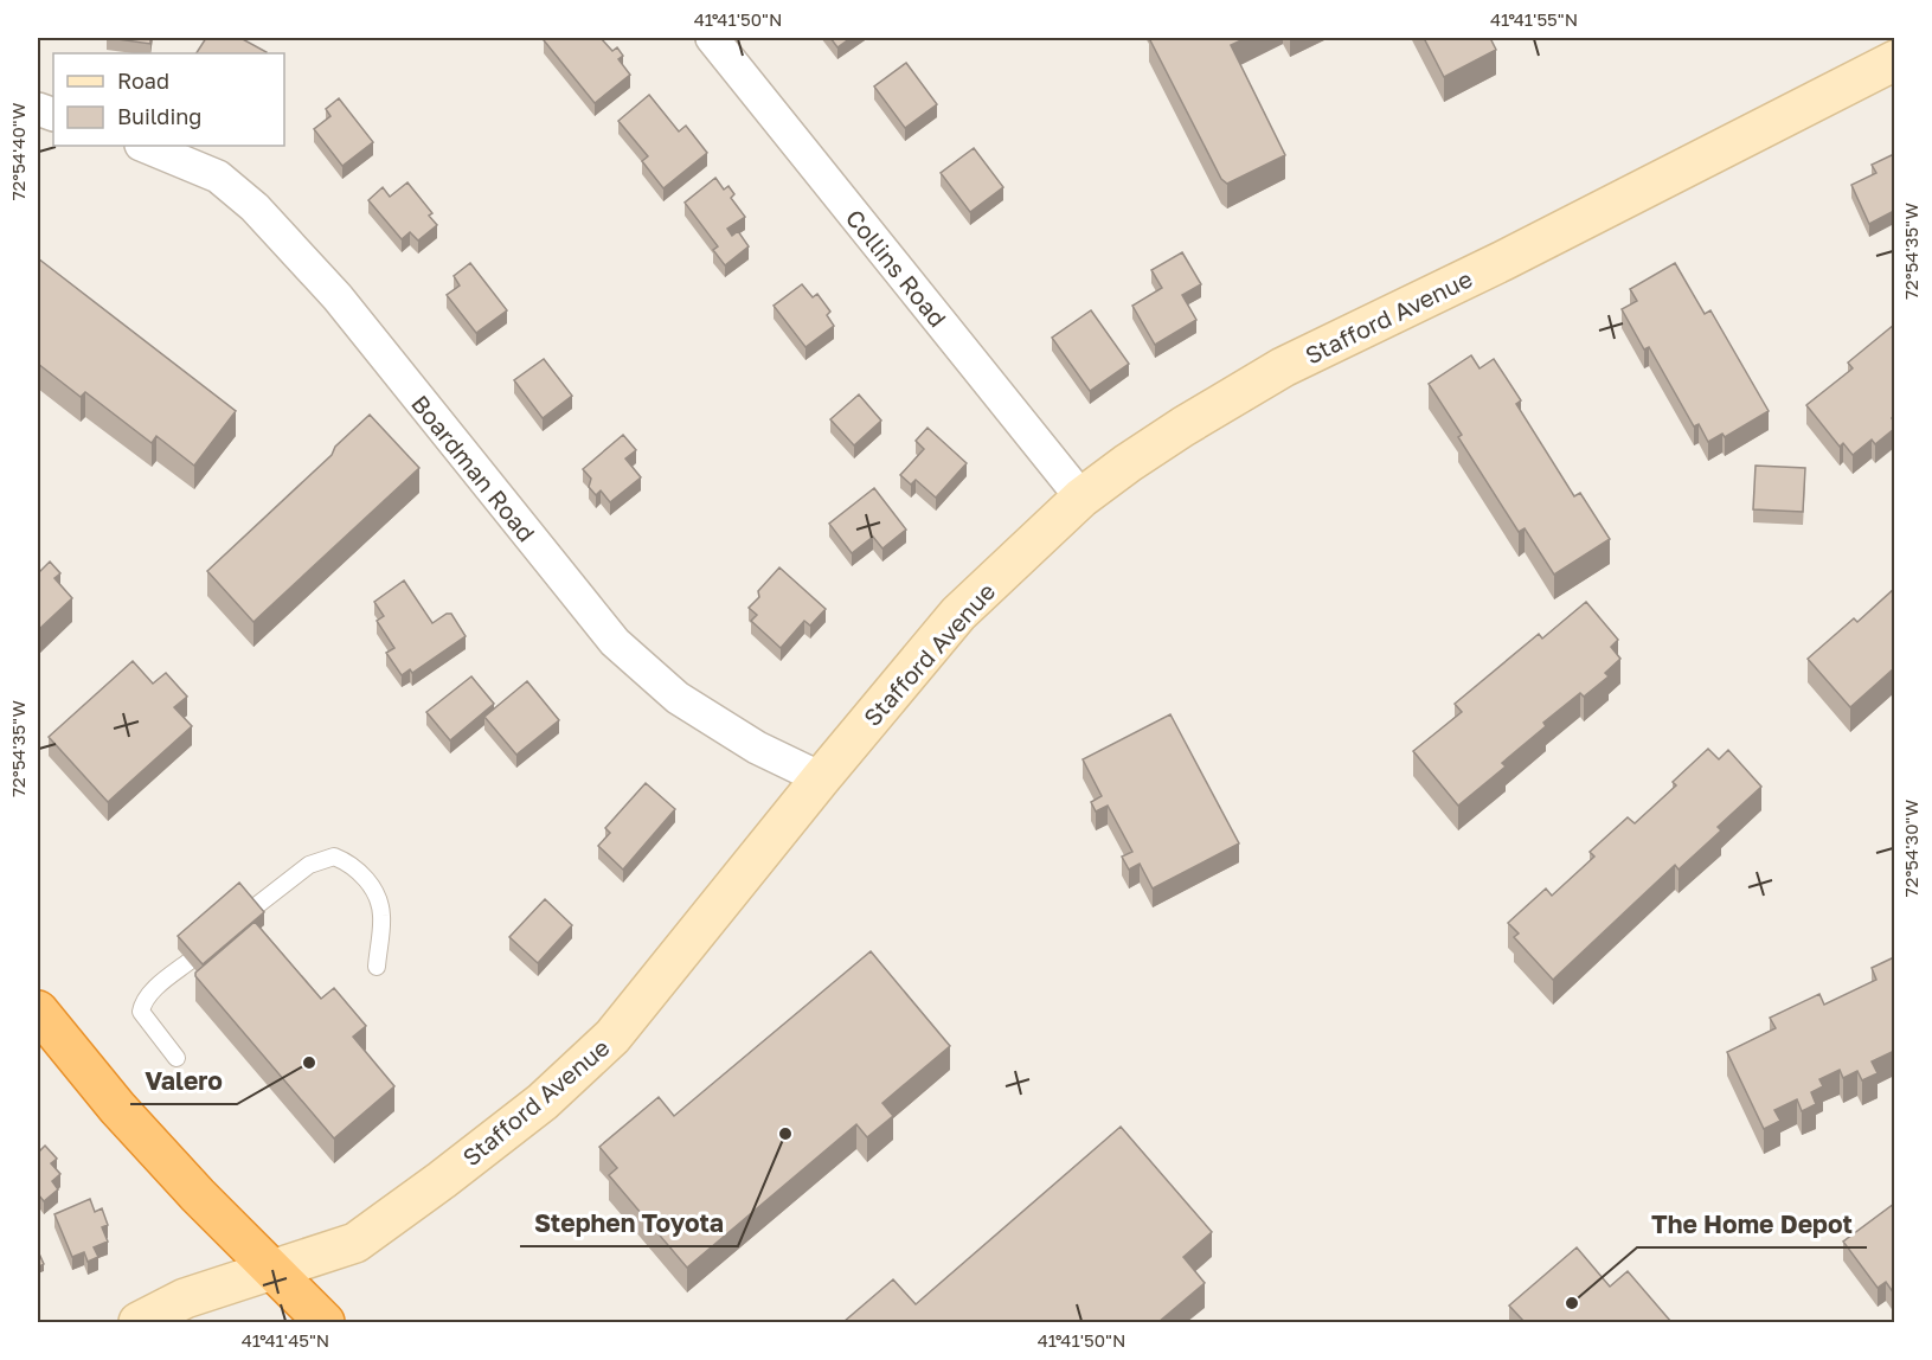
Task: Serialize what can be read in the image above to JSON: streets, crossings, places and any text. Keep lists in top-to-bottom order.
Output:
{
  "streets": {
    "main road": ["Stafford Avenue"],
    "street": ["Collins Road", "Boardman Road"]
  },
  "crossings": [
    ["Collins Road", "Stafford Avenue"],
    ["Stafford Avenue", "Boardman Road"]
  ],
  "places": ["Valero", "Stephen Toyota", "The Home Depot"],
  "legend": ["Road", "Building"],
  "coordinates": [
    "41°41'50\"N",
    "41°41'55\"N",
    "72°54'40\"W",
    "72°54'35\"W",
    "72°54'30\"W",
    "41°41'45\"N"
  ]
}
